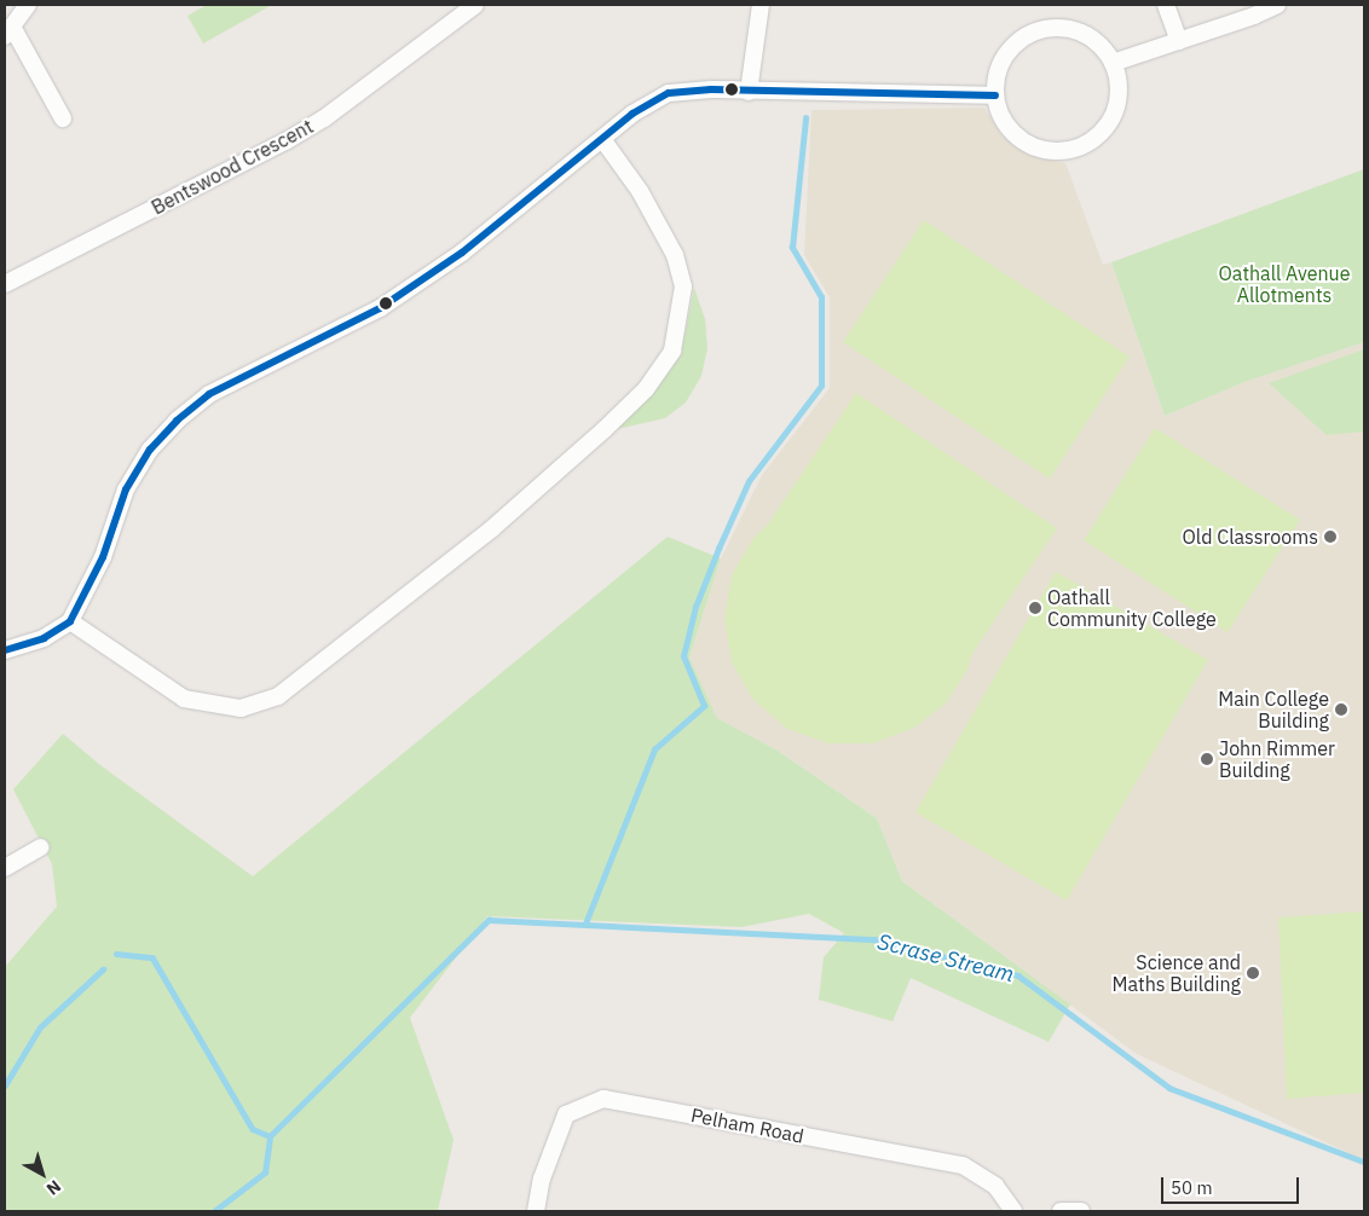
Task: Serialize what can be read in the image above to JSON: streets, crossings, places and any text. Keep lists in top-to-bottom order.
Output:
{
  "streets": {
    "street": ["Bentswood Crescent", "Pelham Road"]
  },
  "water": ["Scrase Stream"],
  "parks": ["Oathall Avenue Allotments"],
  "places": [
    "Old Classrooms",
    "Oathall Community College",
    "Main College Building",
    "John Rimmer Building",
    "Science and Maths Building"
  ],
  "scale_bar": "50 m",
  "north": "bottom right"
}
